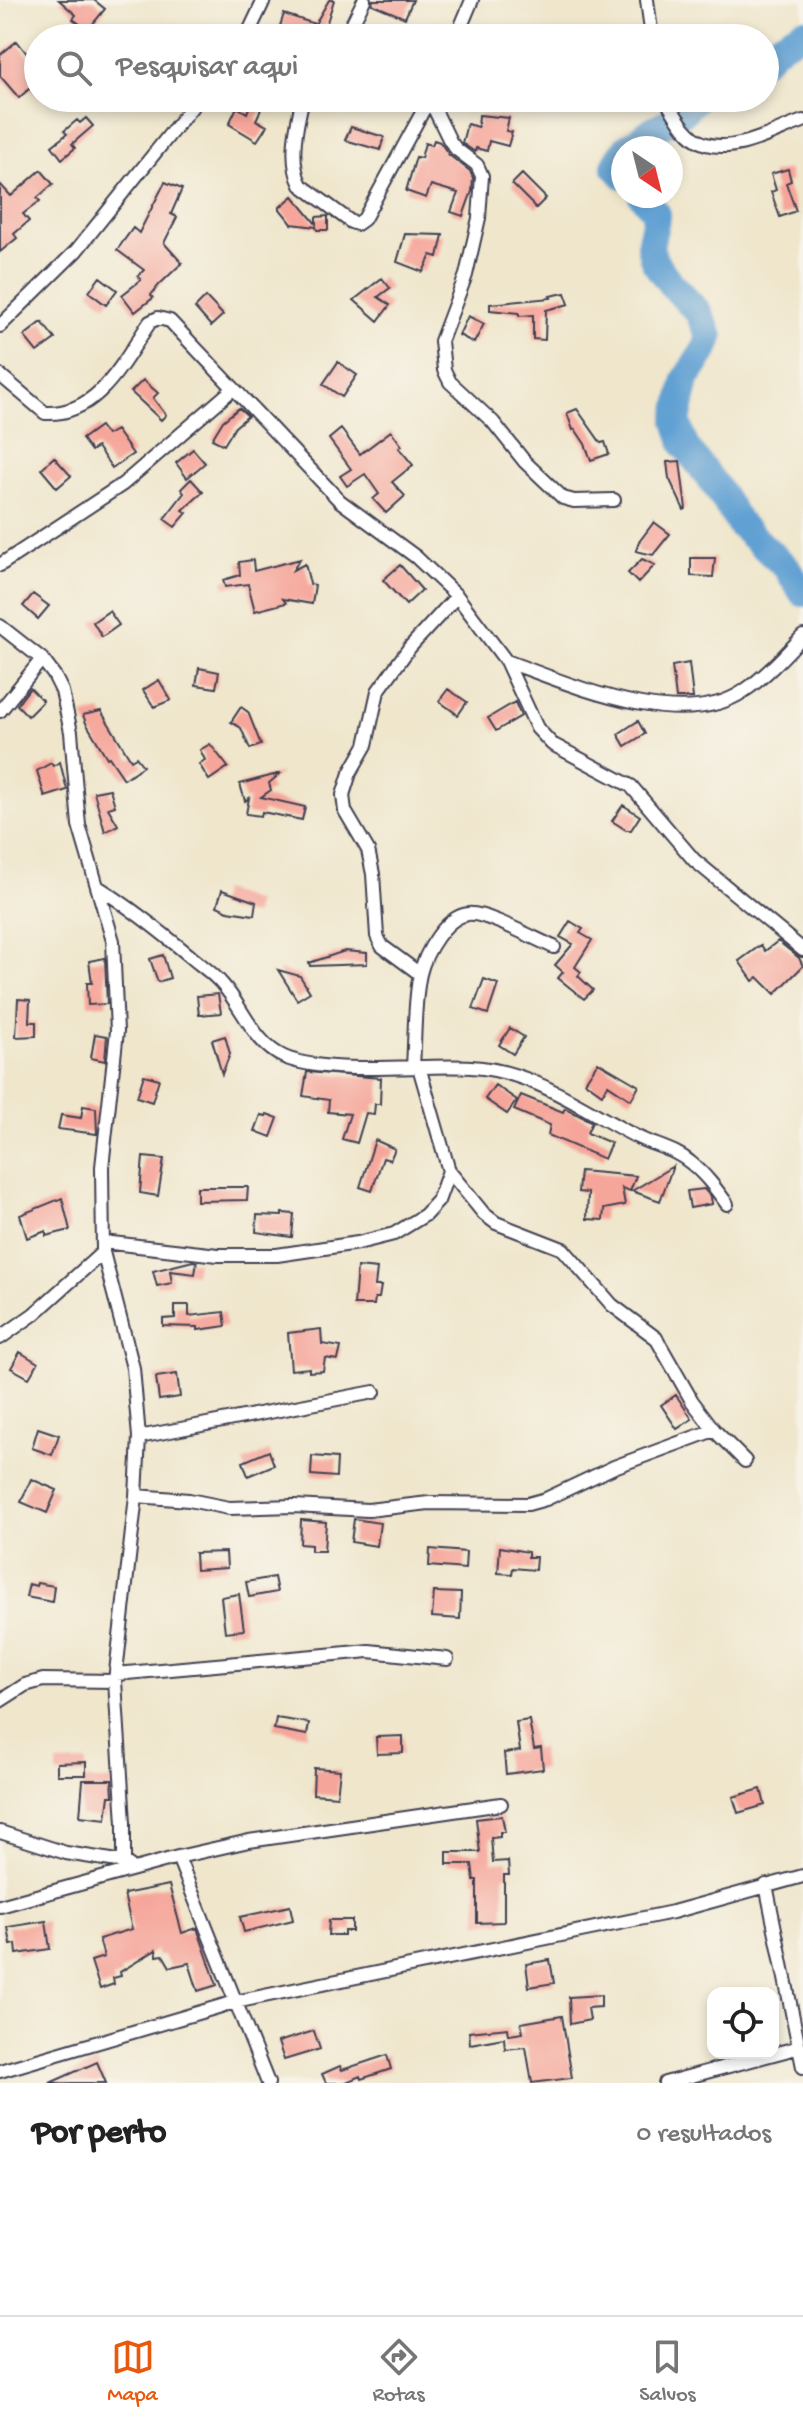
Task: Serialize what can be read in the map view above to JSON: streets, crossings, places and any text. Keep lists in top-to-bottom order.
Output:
{
  "north": "bottom right",
  "page": {
    "search": "Pesquisar aqui",
    "heading": ["Por perto", "0 resultados"],
    "nav": ["Mapa", "Rotas", "Salvos"]
  }
}
